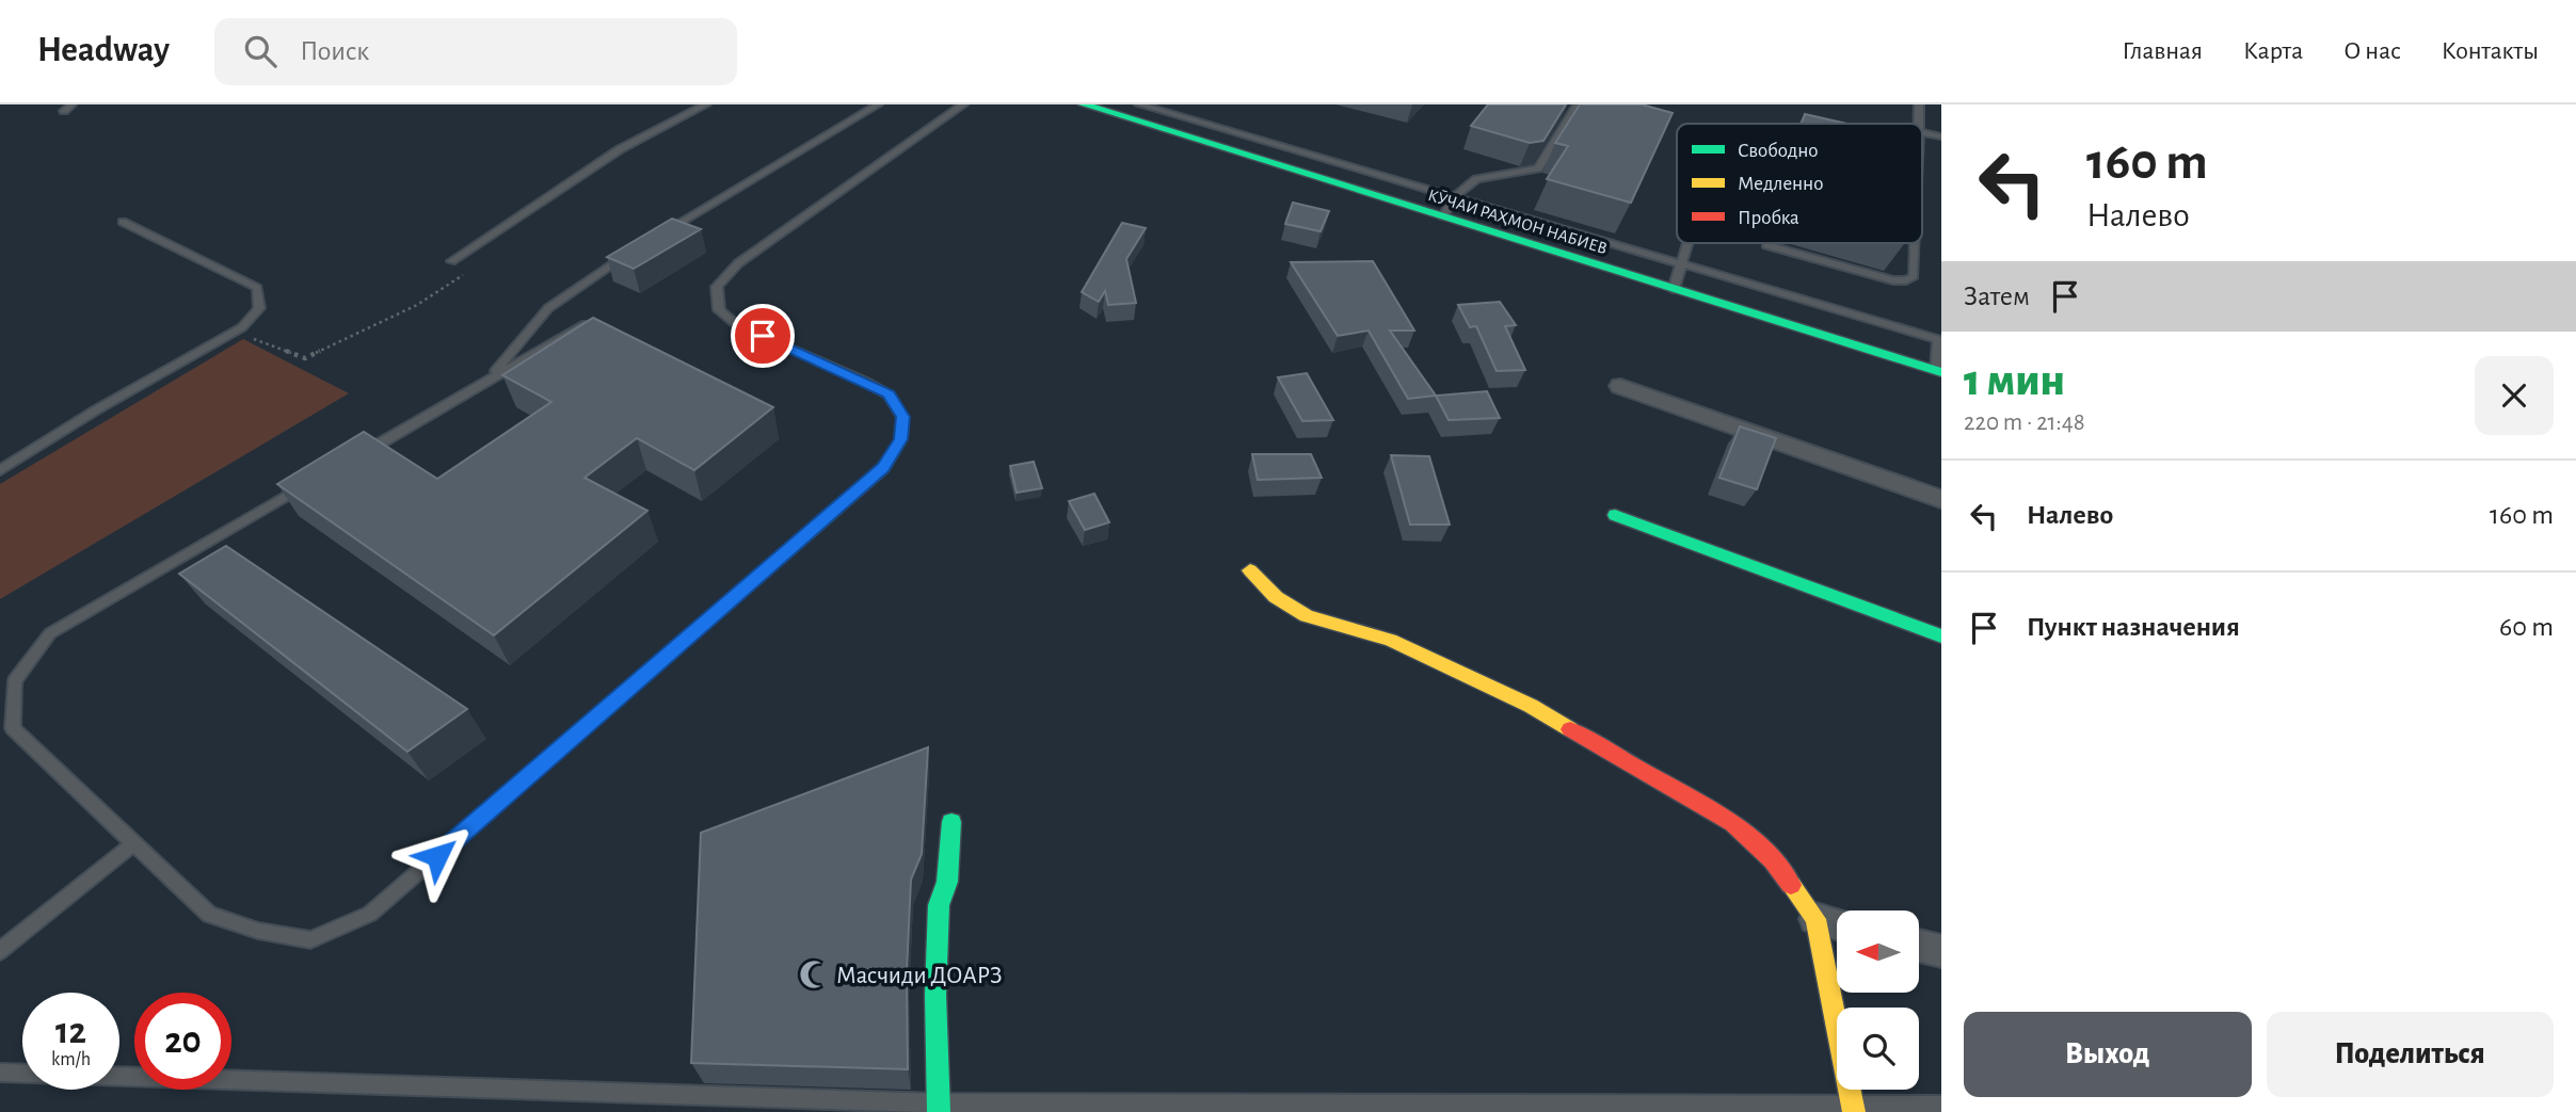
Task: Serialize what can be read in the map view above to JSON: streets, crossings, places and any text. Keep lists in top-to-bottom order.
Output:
{
  "streets": {
    "street": ["КӮЧАИ РАҲМОН НАБИЕВ"]
  },
  "places": {
    "mosque": ["Масчиди ДОАРЗ"]
  },
  "legend": ["Свободно", "Медленно", "Пробка"],
  "north": "left",
  "page": {
    "header": "Headway",
    "search": "Поиск",
    "nav": [
      "Главная",
      "Карта",
      "О нас",
      "Контакты"
    ],
    "turn": ["160 m", "Налево"],
    "then": "Затем",
    "heading": ["1 мин", "220 m · 21:48"],
    "list": [
      {
        "name": "Налево",
        "value": "160 m"
      },
      {
        "name": "Пункт назначения",
        "value": "60 m"
      }
    ],
    "speed": "12 km/h",
    "limit": "20",
    "buttons": ["Выход", "Поделиться"]
  }
}
